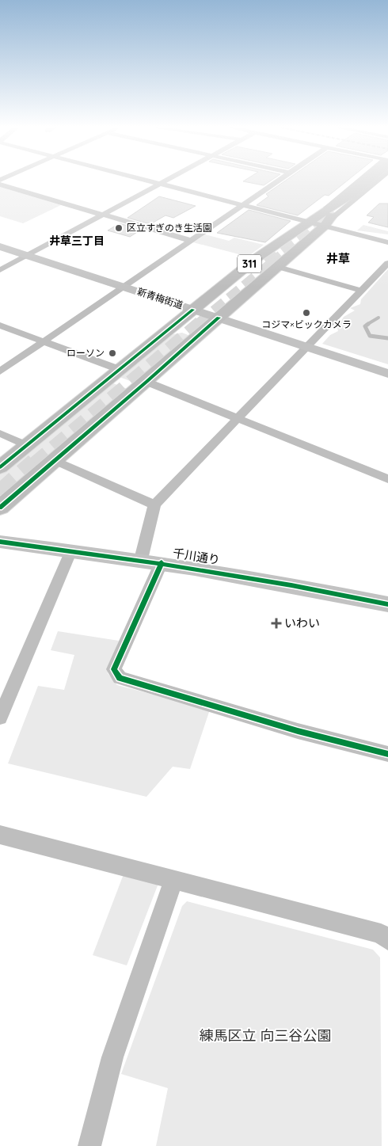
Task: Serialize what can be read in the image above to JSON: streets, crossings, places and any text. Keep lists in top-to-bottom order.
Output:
{
  "streets": {
    "main road": ["311", "新青梅街道", "千川通り"]
  },
  "crossings": [
    ["311", "新青梅街道"]
  ],
  "districts": ["井草三丁目", "井草"],
  "parks": ["練馬区立 向三谷公園"],
  "places": {
    "other": ["区立すぎのき生活園", "コジマ×ビックカメラ", "ローソン"],
    "health": ["いわい"]
  }
}
